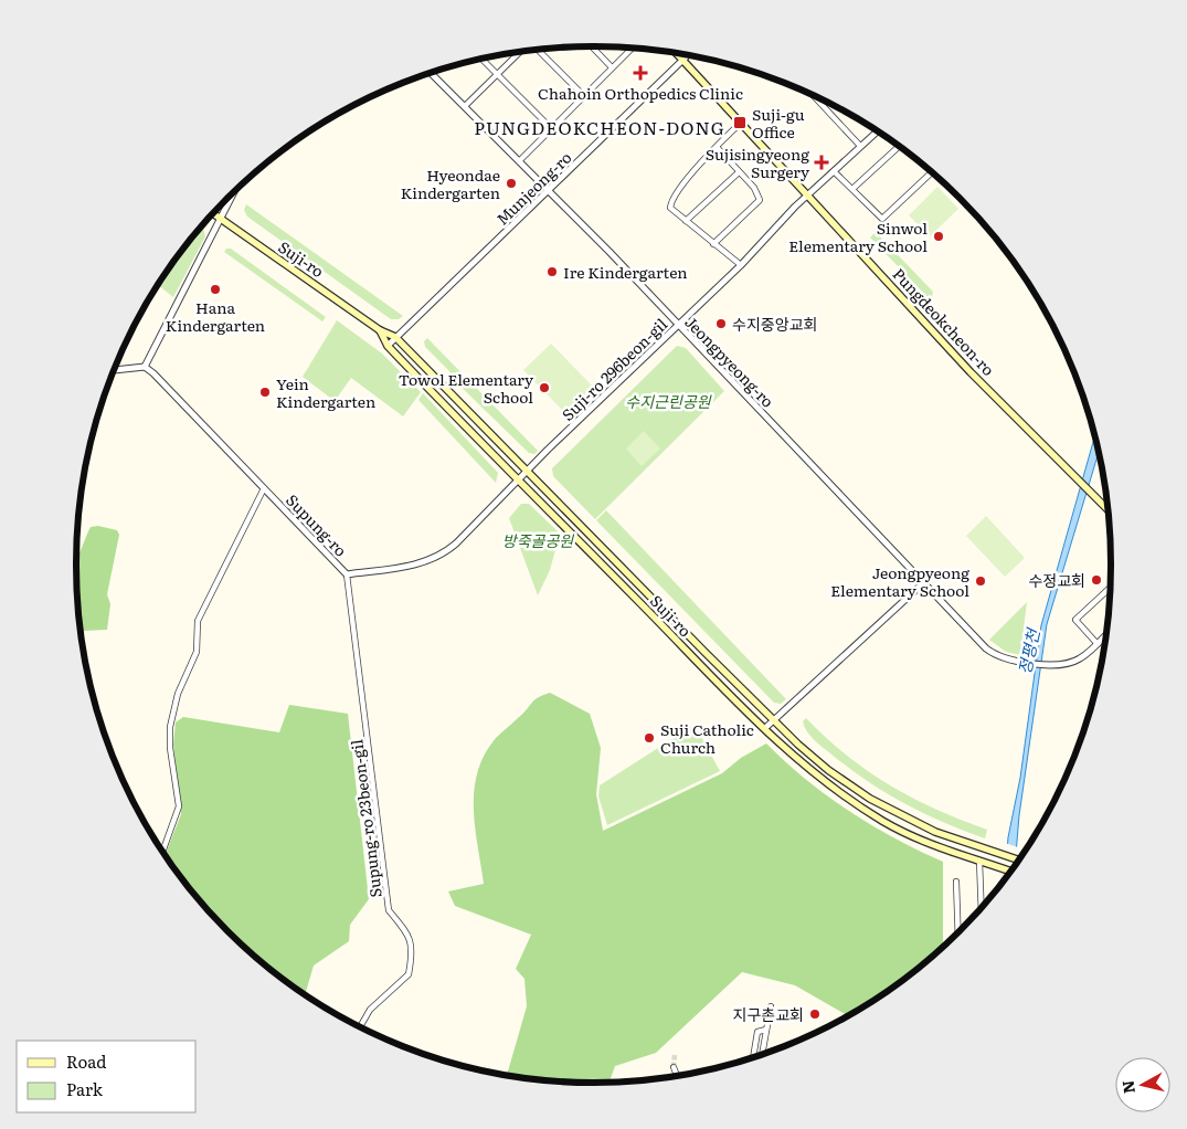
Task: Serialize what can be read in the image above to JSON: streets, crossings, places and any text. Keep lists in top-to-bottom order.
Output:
{
  "streets": {
    "main road": ["Suji-ro", "Pungdeokcheon-ro"],
    "street": [
      "Munjeong-ro",
      "Jeongpyeong-ro",
      "Suji-ro 296beon-gil",
      "Supung-ro",
      "Supung-ro 23beon-gil"
    ]
  },
  "crossings": [
    ["Munjeong-ro", "Suji-ro"],
    ["Munjeong-ro", "Pungdeokcheon-ro"],
    ["Munjeong-ro", "Jeongpyeong-ro"],
    ["Suji-ro", "Suji-ro 296beon-gil"],
    ["Suji-ro", "Supung-ro"],
    ["Pungdeokcheon-ro", "Suji-ro 296beon-gil"],
    ["Jeongpyeong-ro", "Suji-ro 296beon-gil"],
    ["Suji-ro 296beon-gil", "Supung-ro"],
    ["Supung-ro", "Supung-ro 23beon-gil"]
  ],
  "districts": ["PUNGDEOKCHEON-DONG"],
  "water": ["정평천"],
  "parks": ["수지근린공원", "방죽골공원"],
  "places": {
    "health": ["Chahoin Orthopedics Clinic", "Sujisingyeong Surgery"],
    "transit": ["Suji-gu Office"],
    "other": [
      "Hyeondae Kindergarten",
      "Sinwol Elementary School",
      "Ire Kindergarten",
      "Hana Kindergarten",
      "수지중앙교회",
      "Towol Elementary School",
      "Yein Kindergarten",
      "수정교회",
      "Jeongpyeong Elementary School",
      "Suji Catholic Church",
      "지구촌교회"
    ]
  },
  "legend": ["Road", "Park"],
  "north": "left"
}
